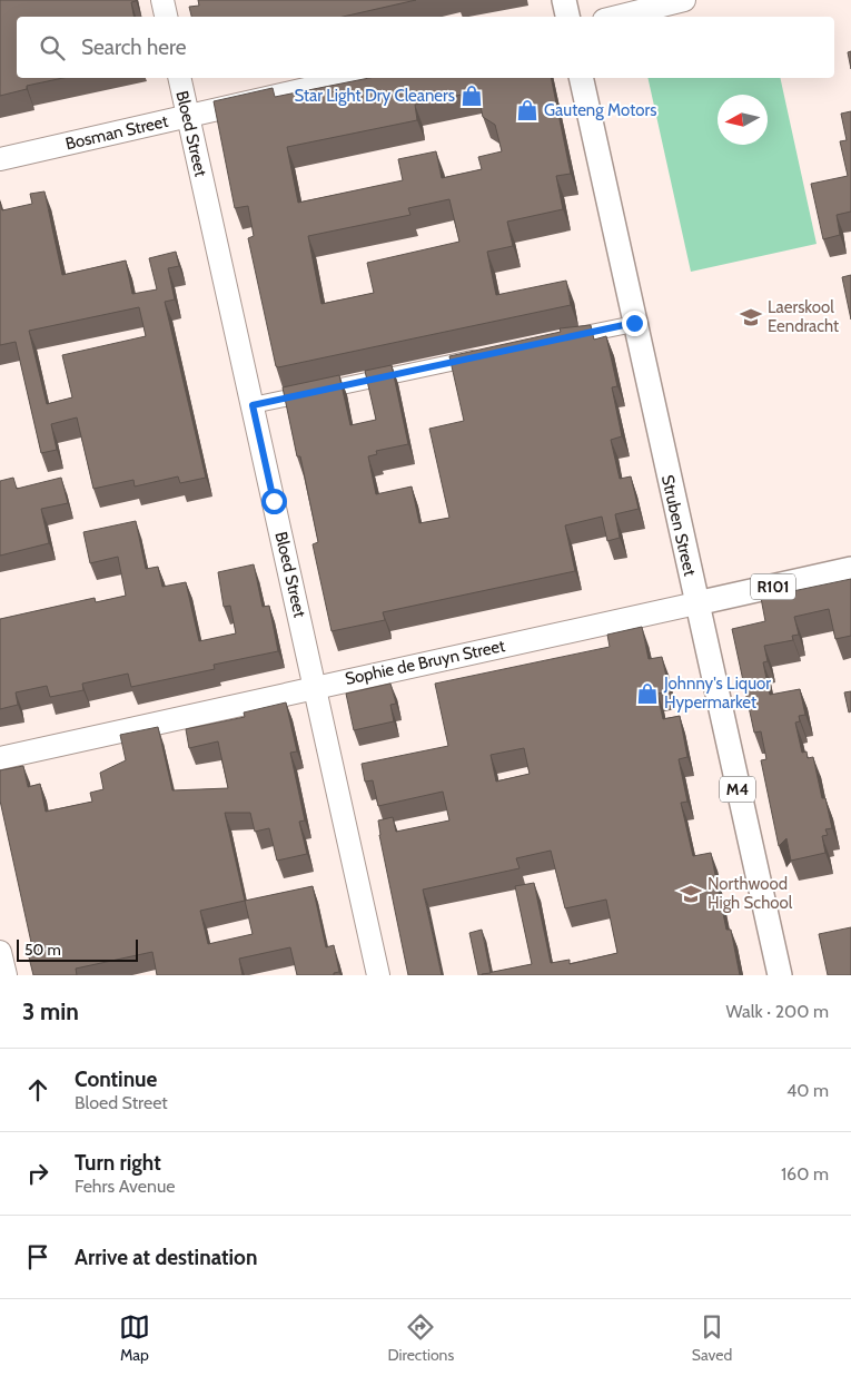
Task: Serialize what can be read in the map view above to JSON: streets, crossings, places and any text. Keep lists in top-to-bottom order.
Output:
{
  "streets": {
    "main road": [
      "Bosman Street",
      "Bloed Street",
      "Struben Street",
      "R101",
      "Sophie de Bruyn Street",
      "M4"
    ]
  },
  "crossings": [
    ["Bosman Street", "Bloed Street"],
    ["Bloed Street", "Sophie de Bruyn Street"],
    ["Struben Street", "Sophie de Bruyn Street"]
  ],
  "places": {
    "shop": ["Star Light Dry Cleaners", "Gauteng Motors", "Johnny's Liquor Hypermarket"],
    "school or university": ["Laerskool Eendracht", "Northwood High School"]
  },
  "scale_bar": "50 m",
  "north": "left",
  "page": {
    "search": "Search here",
    "scale": "50 m",
    "heading": ["3 min", "Walk · 200 m"],
    "list": [
      ["Continue", "Bloed Street", "40 m"],
      ["Turn right", "Fehrs Avenue", "160 m"],
      "Arrive at destination"
    ],
    "nav": ["Map", "Directions", "Saved"]
  }
}
